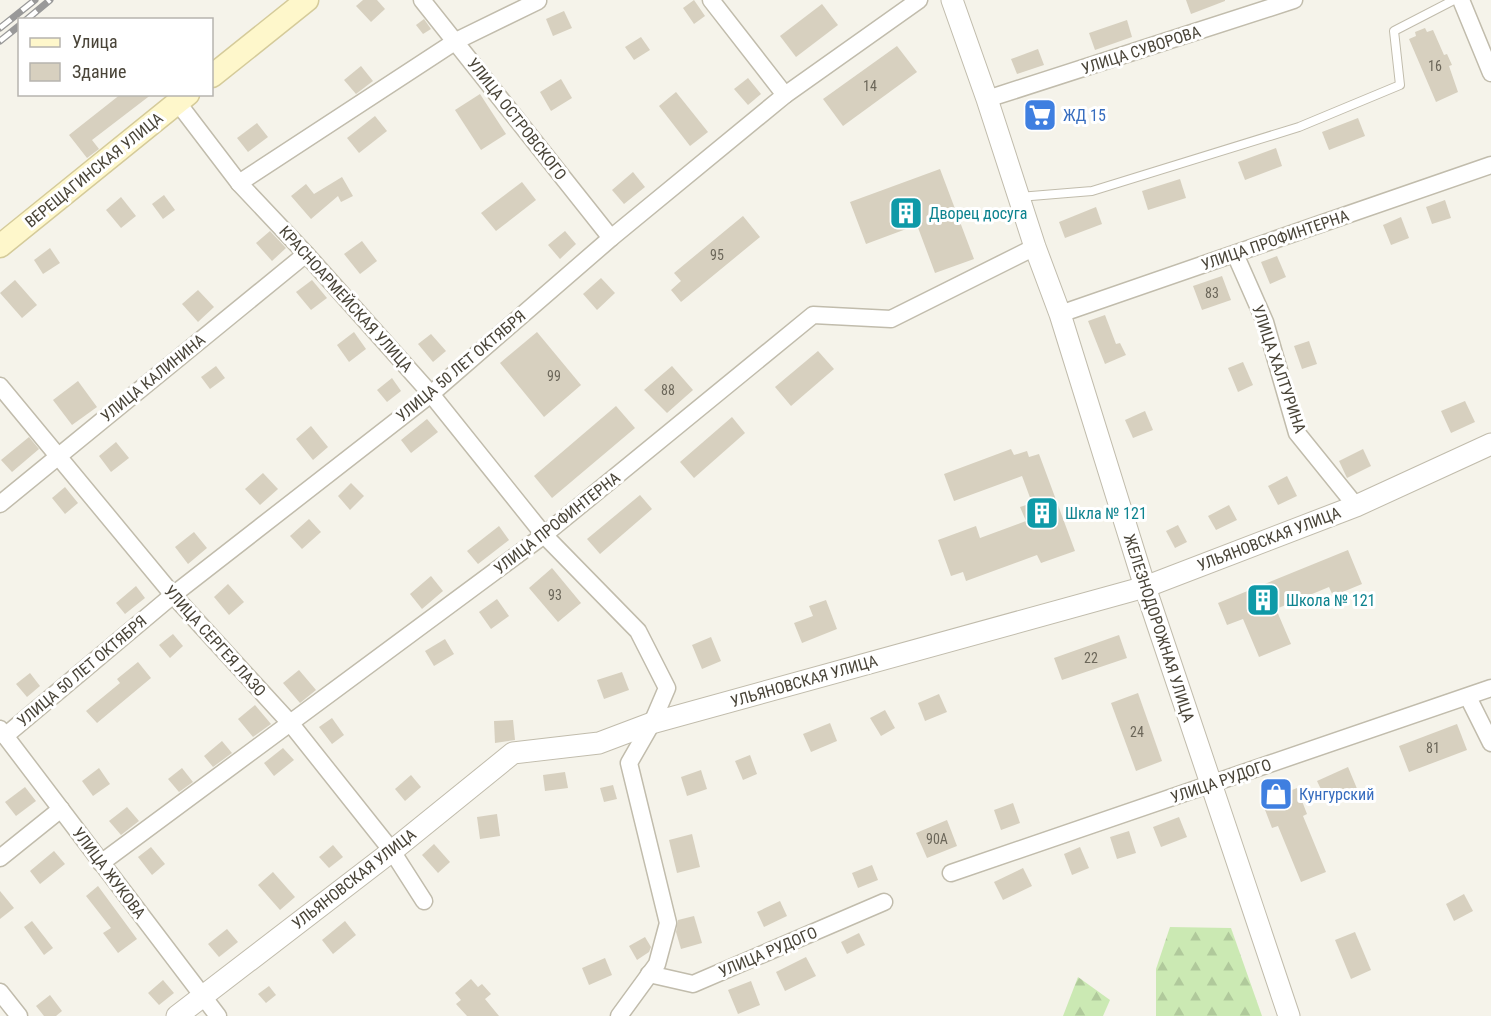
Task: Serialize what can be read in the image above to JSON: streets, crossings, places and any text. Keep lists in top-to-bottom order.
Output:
{
  "streets": {
    "main road": ["ВЕРЕЩАГИНСКАЯ УЛИЦА"],
    "street": [
      "УЛИЦА СУВОРОВА",
      "УЛИЦА ОСТРОВСКОГО",
      "УЛИЦА ПРОФИНТЕРНА",
      "КРАСНОАРМЕЙСКАЯ УЛИЦА",
      "УЛИЦА 50 ЛЕТ ОКТЯБРЯ",
      "УЛИЦА ХАЛТУРИНА",
      "УЛИЦА КАЛИНИНА",
      "УЛЬЯНОВСКАЯ УЛИЦА",
      "ЖЕЛЕЗНОДОРОЖНАЯ УЛИЦА",
      "УЛИЦА СЕРГЕЯ ЛАЗО",
      "УЛИЦА РУДОГО",
      "УЛИЦА ЖУКОВА"
    ]
  },
  "crossings": [
    ["УЛИЦА СУВОРОВА", "ЖЕЛЕЗНОДОРОЖНАЯ УЛИЦА"],
    ["УЛИЦА ОСТРОВСКОГО", "УЛИЦА 50 ЛЕТ ОКТЯБРЯ"],
    ["ВЕРЕЩАГИНСКАЯ УЛИЦА", "КРАСНОАРМЕЙСКАЯ УЛИЦА"],
    ["УЛИЦА ПРОФИНТЕРНА", "КРАСНОАРМЕЙСКАЯ УЛИЦА"],
    ["УЛИЦА ПРОФИНТЕРНА", "УЛИЦА ХАЛТУРИНА"],
    ["УЛИЦА ПРОФИНТЕРНА", "ЖЕЛЕЗНОДОРОЖНАЯ УЛИЦА"],
    ["УЛИЦА ПРОФИНТЕРНА", "УЛИЦА СЕРГЕЯ ЛАЗО"],
    ["УЛИЦА ПРОФИНТЕРНА", "УЛИЦА ЖУКОВА"],
    ["КРАСНОАРМЕЙСКАЯ УЛИЦА", "УЛИЦА 50 ЛЕТ ОКТЯБРЯ"],
    ["КРАСНОАРМЕЙСКАЯ УЛИЦА", "УЛИЦА КАЛИНИНА"],
    ["КРАСНОАРМЕЙСКАЯ УЛИЦА", "УЛЬЯНОВСКАЯ УЛИЦА"],
    ["КРАСНОАРМЕЙСКАЯ УЛИЦА", "УЛИЦА РУДОГО"],
    ["УЛИЦА 50 ЛЕТ ОКТЯБРЯ", "УЛИЦА СЕРГЕЯ ЛАЗО"],
    ["УЛИЦА 50 ЛЕТ ОКТЯБРЯ", "УЛИЦА ЖУКОВА"],
    ["УЛИЦА ХАЛТУРИНА", "УЛЬЯНОВСКАЯ УЛИЦА"],
    ["УЛИЦА КАЛИНИНА", "УЛИЦА СЕРГЕЯ ЛАЗО"],
    ["УЛЬЯНОВСКАЯ УЛИЦА", "ЖЕЛЕЗНОДОРОЖНАЯ УЛИЦА"],
    ["УЛЬЯНОВСКАЯ УЛИЦА", "УЛИЦА СЕРГЕЯ ЛАЗО"],
    ["УЛЬЯНОВСКАЯ УЛИЦА", "УЛИЦА ЖУКОВА"],
    ["ЖЕЛЕЗНОДОРОЖНАЯ УЛИЦА", "УЛИЦА РУДОГО"]
  ],
  "places": {
    "supermarket": ["ЖД 15"],
    "building": ["Дворец досуга", "Шкла № 121", "Школа № 121"],
    "shop": ["Кунгурский"]
  },
  "house_numbers": [
    "16",
    "14",
    "95",
    "83",
    "99",
    "88",
    "93",
    "22",
    "24",
    "81",
    "90А"
  ],
  "legend": ["Улица", "Здание"]
}
